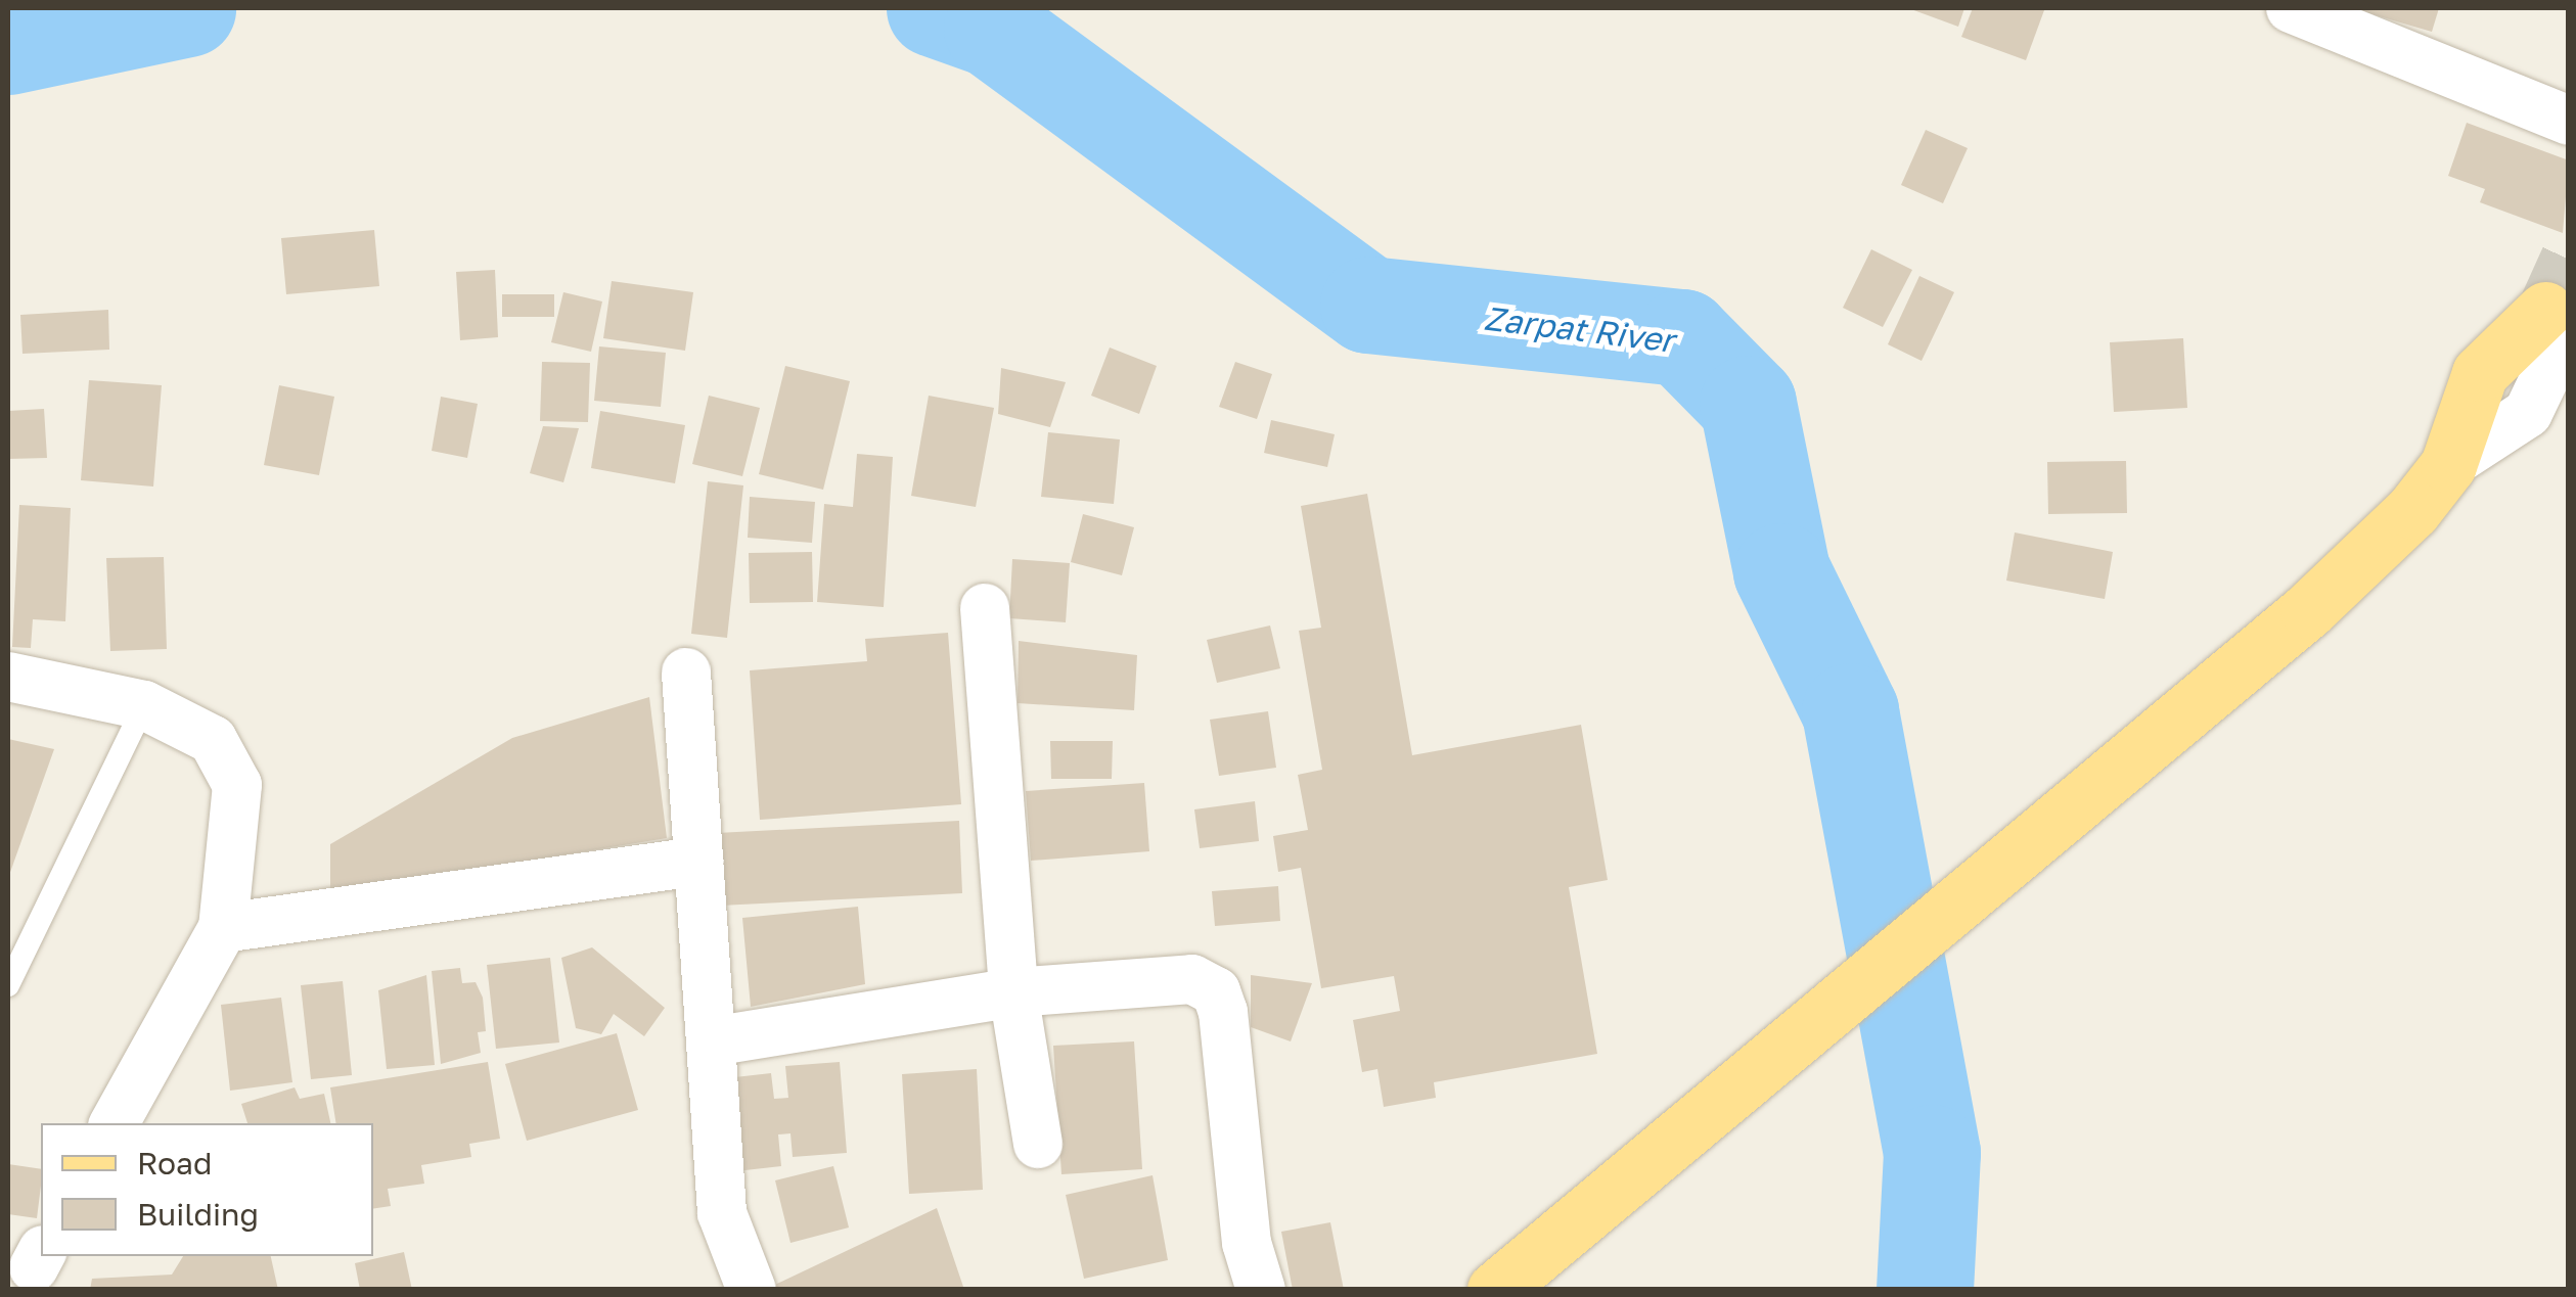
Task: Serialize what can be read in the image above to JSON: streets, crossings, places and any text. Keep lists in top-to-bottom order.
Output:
{
  "water": ["Zarpat River"],
  "legend": ["Road", "Building"]
}
